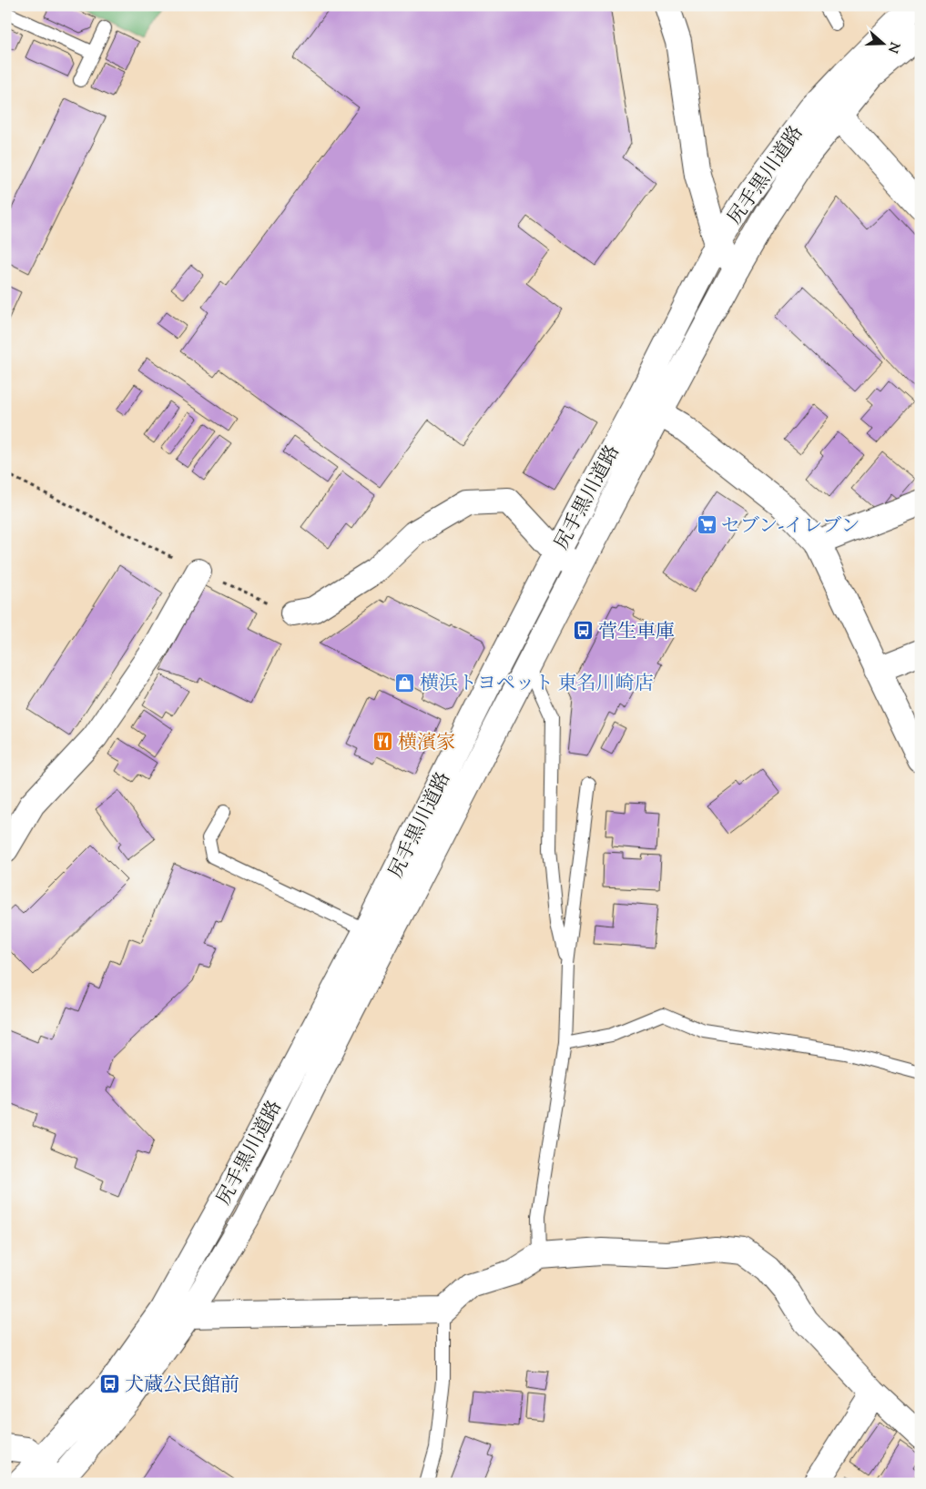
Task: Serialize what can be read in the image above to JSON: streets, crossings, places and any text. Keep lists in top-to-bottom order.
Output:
{
  "streets": {
    "main road": ["尻手黒川道路"]
  },
  "places": {
    "supermarket": ["セブン-イレブン"],
    "bus stop": ["菅生車庫", "犬蔵公民館前"],
    "shop": ["横浜トヨペット 東名川崎店"],
    "restaurant": ["横濱家"]
  },
  "north": "right"
}
